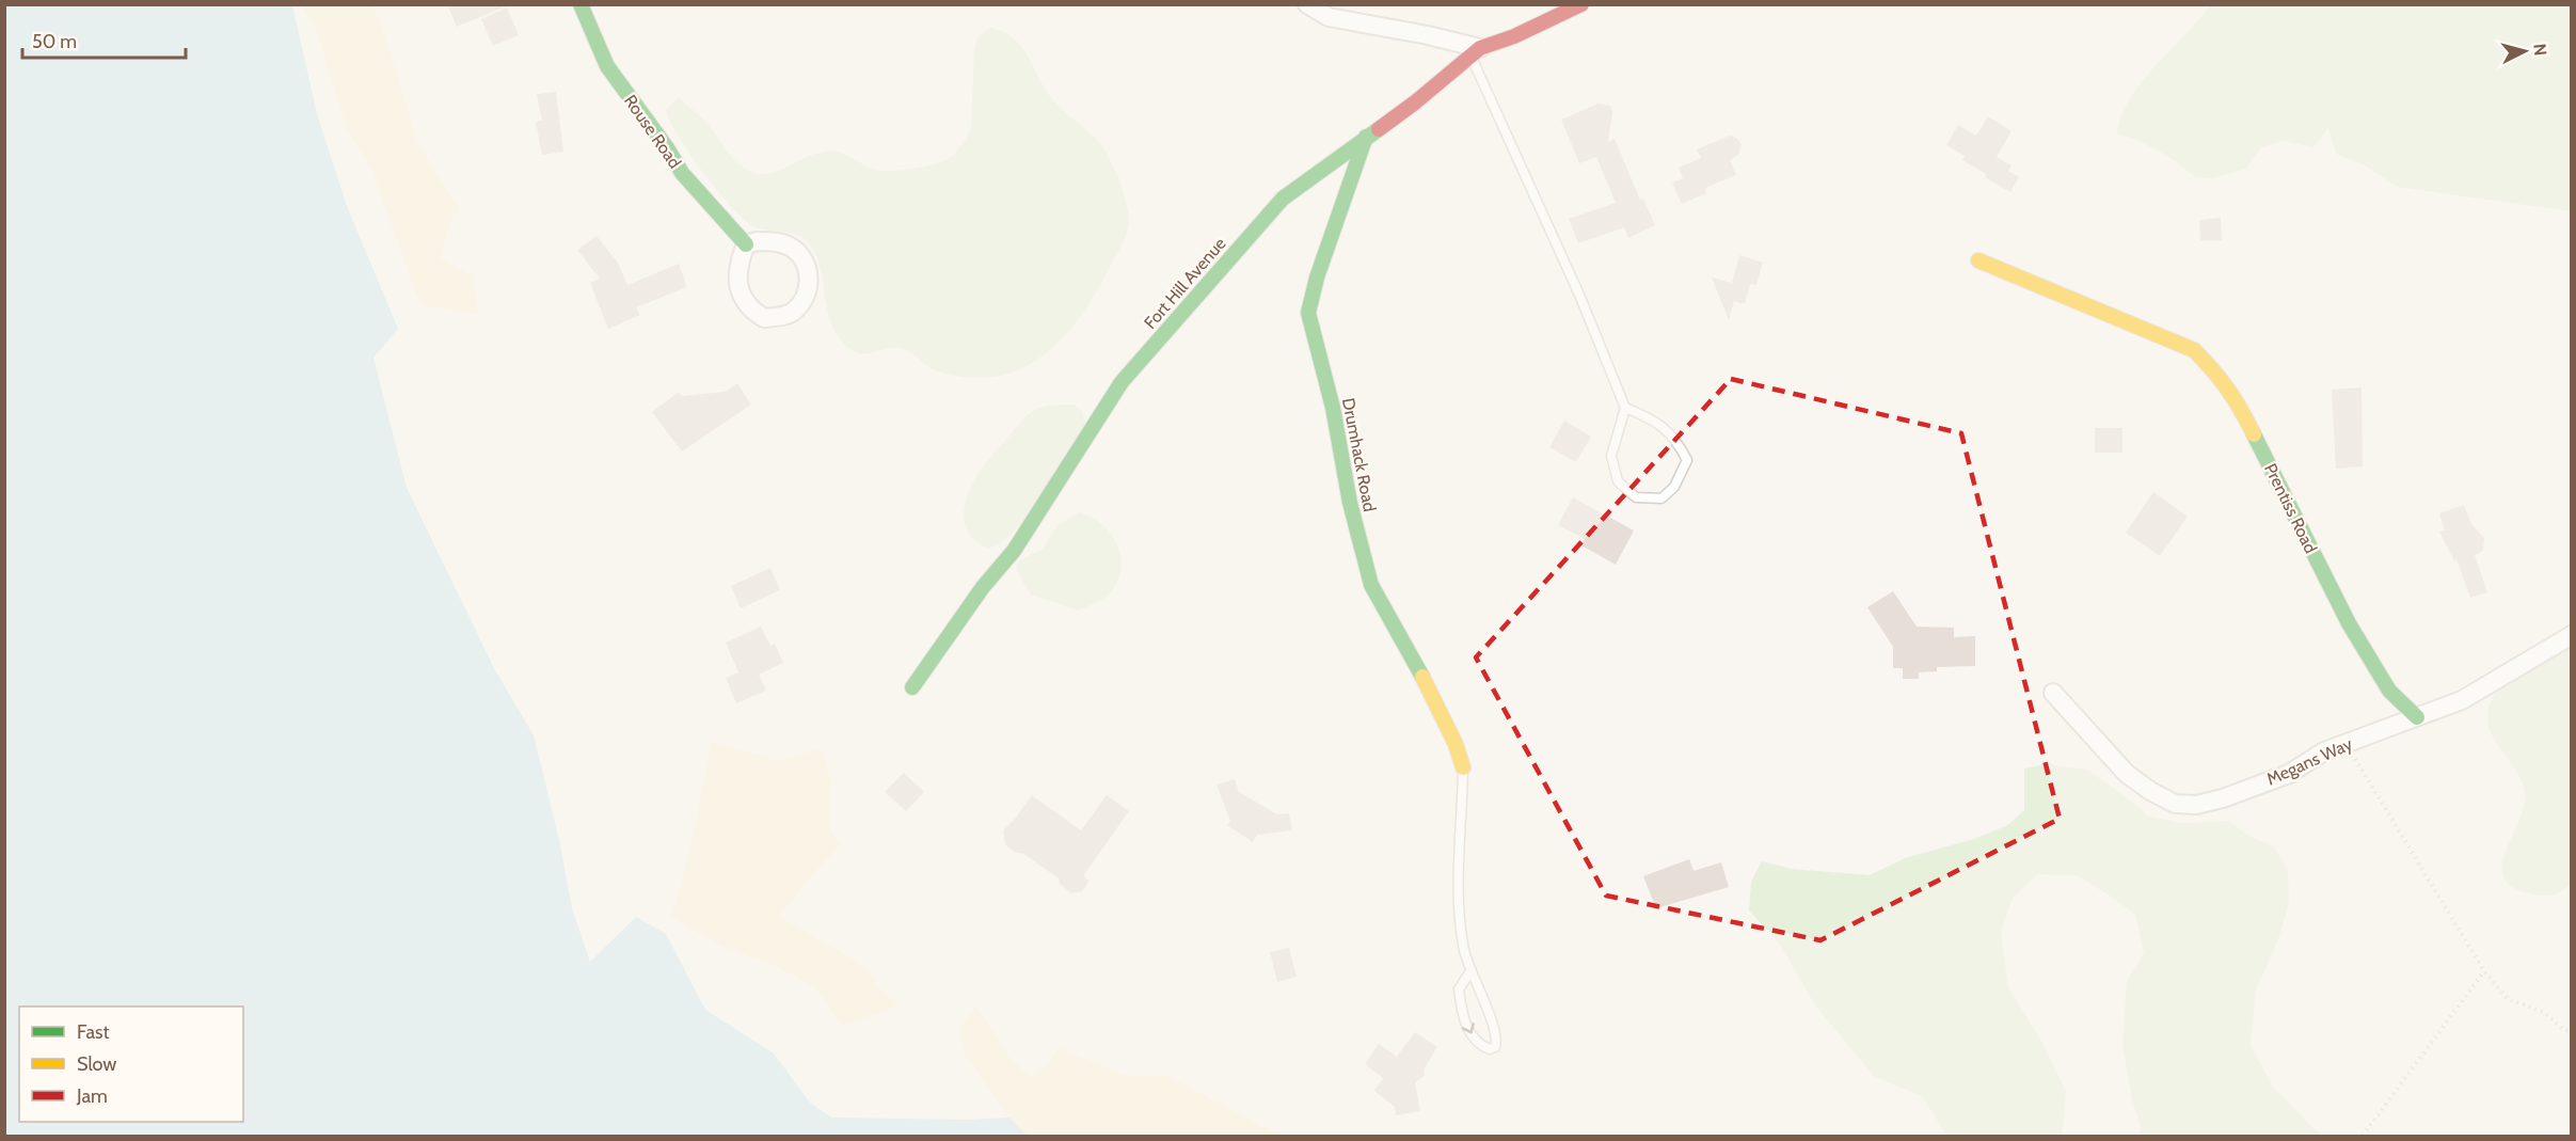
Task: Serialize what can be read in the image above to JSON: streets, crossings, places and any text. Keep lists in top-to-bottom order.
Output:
{
  "streets": {
    "street": [
      "Rouse Road",
      "Fort Hill Avenue",
      "Drumhack Road",
      "Prentiss Road",
      "Megans Way"
    ]
  },
  "crossings": [
    ["Fort Hill Avenue", "Drumhack Road"],
    ["Prentiss Road", "Megans Way"]
  ],
  "legend": ["Fast", "Slow", "Jam"],
  "scale_bar": "50 m",
  "north": "right"
}
